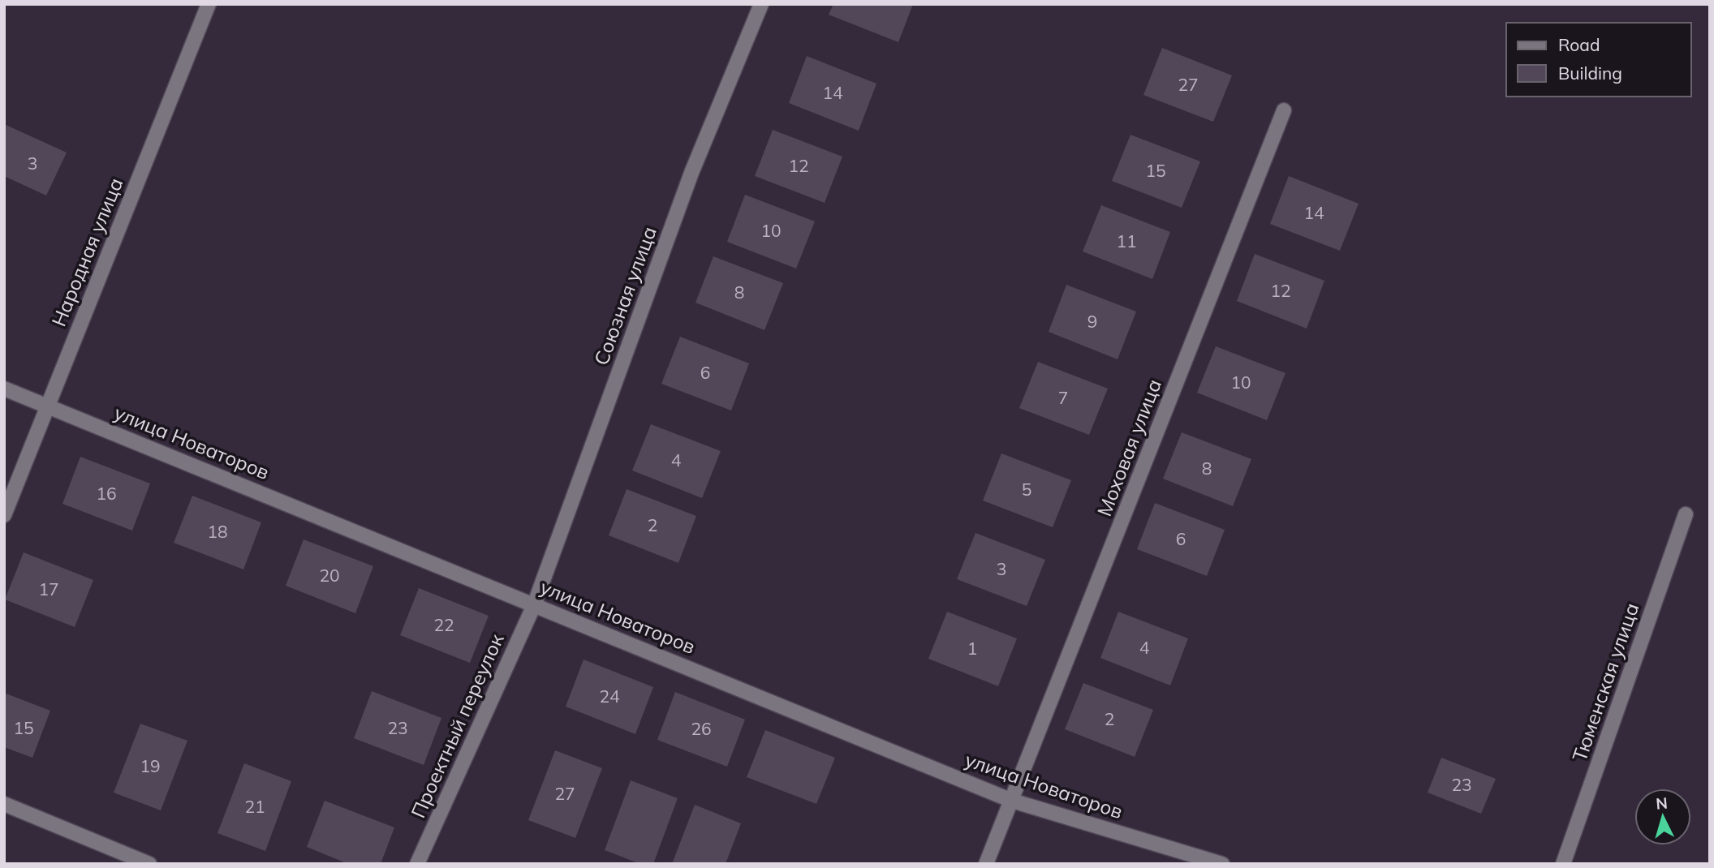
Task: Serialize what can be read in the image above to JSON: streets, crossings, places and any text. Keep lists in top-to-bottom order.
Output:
{
  "streets": {
    "street": [
      "Народная улица",
      "Союзная улица",
      "улица Новаторов",
      "Моховая улица",
      "Тюменская улица",
      "Проектный переулок"
    ]
  },
  "crossings": [
    ["Народная улица", "улица Новаторов"],
    ["Союзная улица", "улица Новаторов"],
    ["Союзная улица", "Проектный переулок"],
    ["улица Новаторов", "Моховая улица"],
    ["улица Новаторов", "Проектный переулок"]
  ],
  "house_numbers": [
    "27",
    "14",
    "3",
    "12",
    "15",
    "14",
    "10",
    "11",
    "12",
    "8",
    "9",
    "6",
    "10",
    "7",
    "4",
    "8",
    "5",
    "16",
    "2",
    "18",
    "6",
    "3",
    "20",
    "17",
    "22",
    "4",
    "1",
    "24",
    "2",
    "15",
    "23",
    "26",
    "19",
    "23",
    "27",
    "21"
  ],
  "legend": ["Road", "Building"],
  "north": "top"
}
